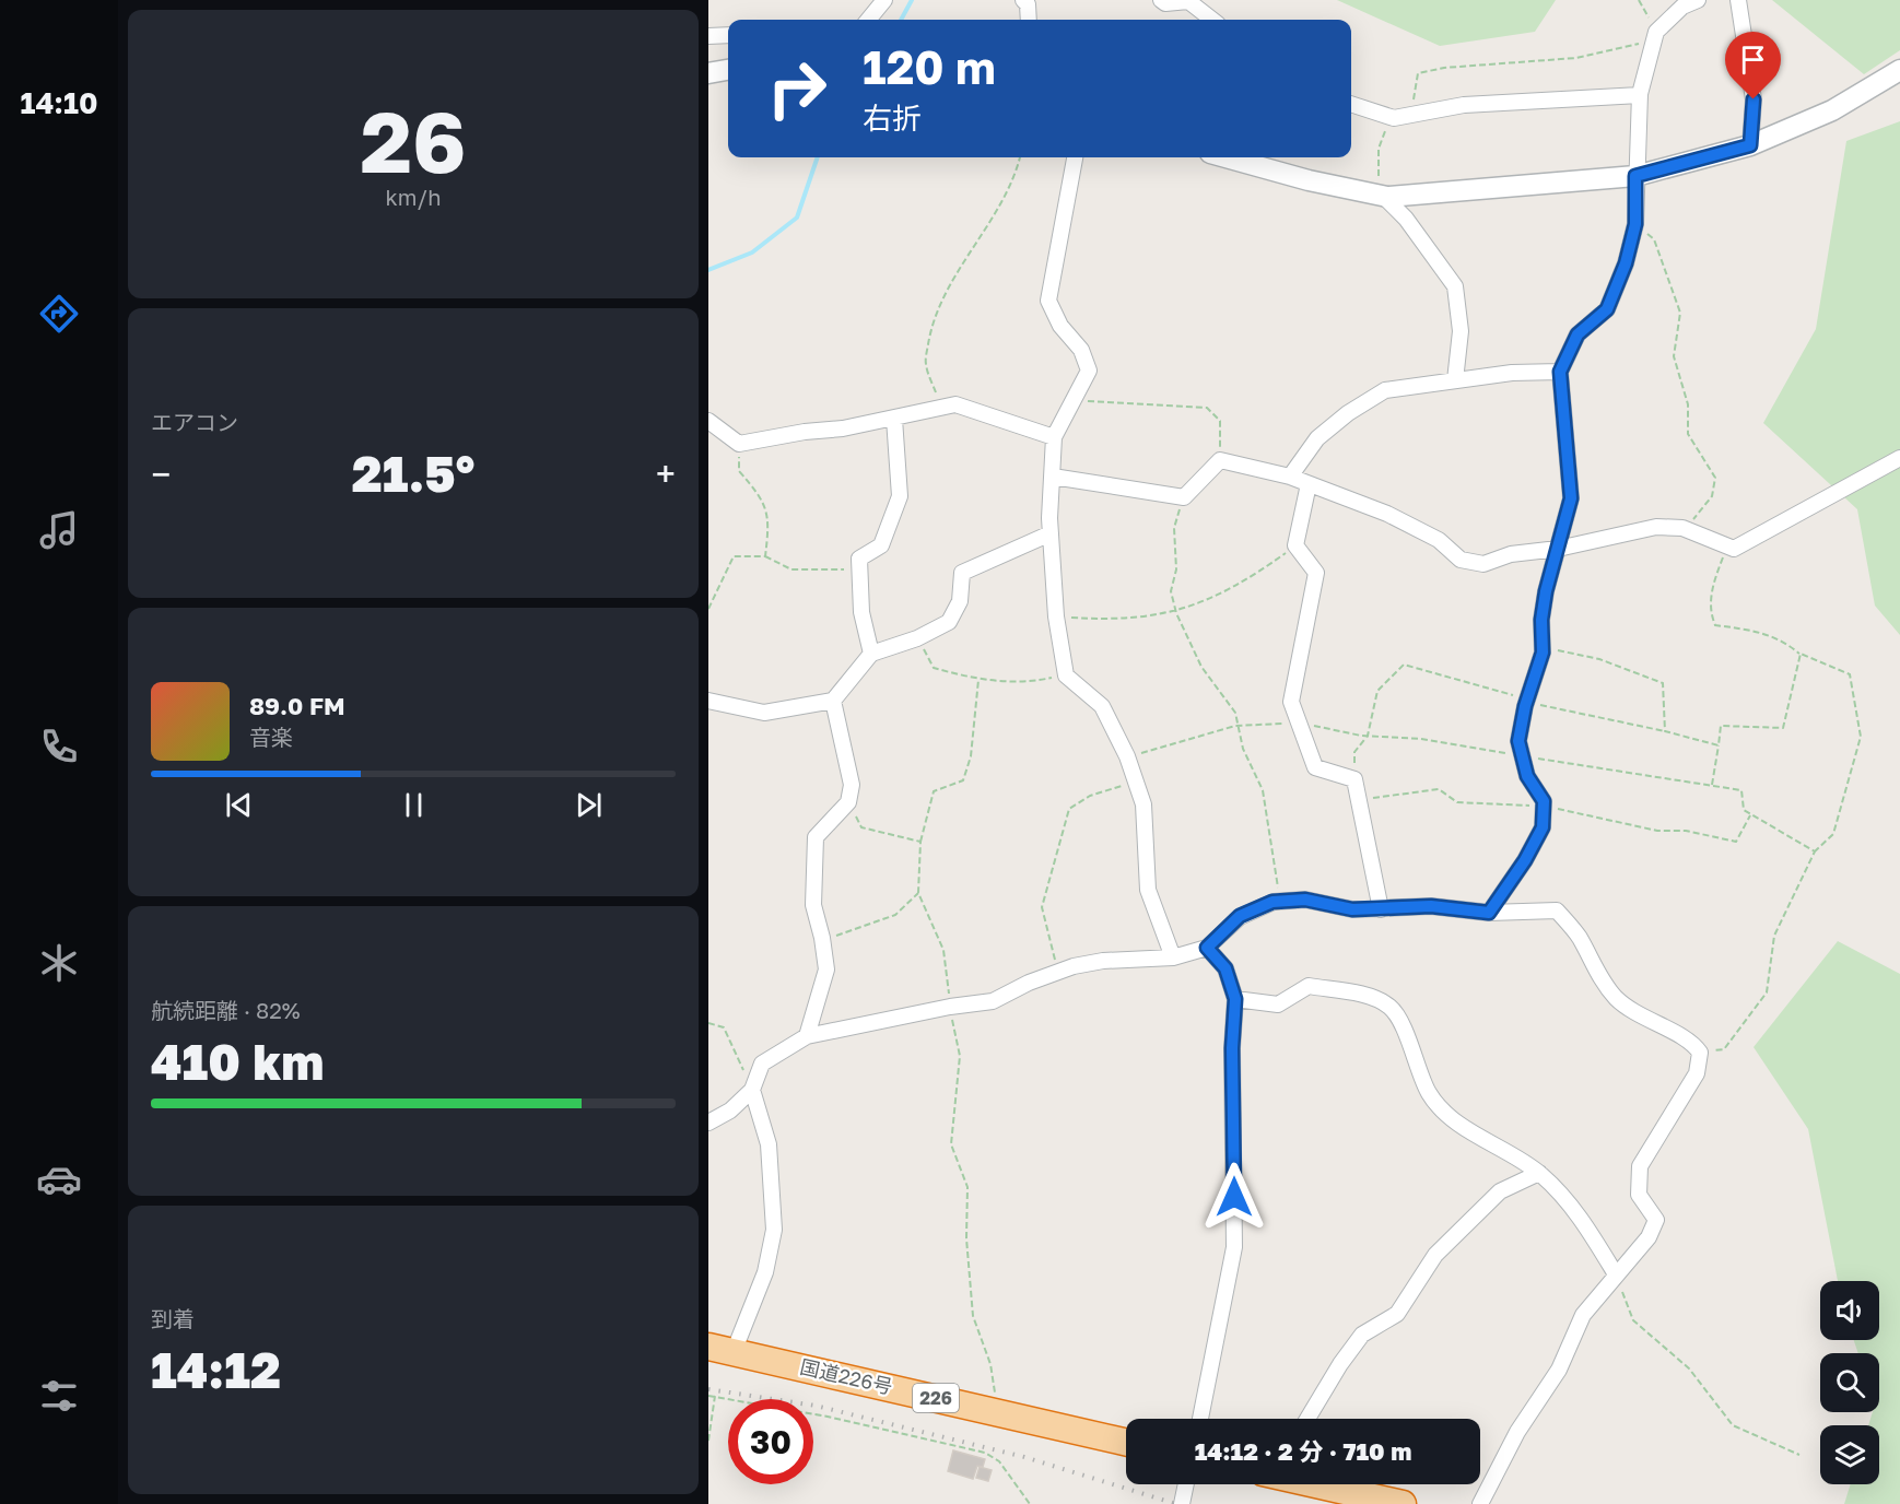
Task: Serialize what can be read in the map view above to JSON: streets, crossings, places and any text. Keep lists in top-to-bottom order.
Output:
{
  "streets": {
    "highway": ["国道226号", "226"]
  },
  "page": {
    "tabs": "14:10",
    "tile": [
      ["26", "km/h"],
      "エアコン",
      ["航続距離 · 82%", "410 km"],
      ["到着", "14:12"]
    ],
    "turn": ["120 m", "右折"],
    "heat": ["−", "21.5°", "+"],
    "song": ["89.0 FM", "音楽"],
    "limit": "30",
    "trip": "14:12 · 2 分 · 710 m"
  }
}
